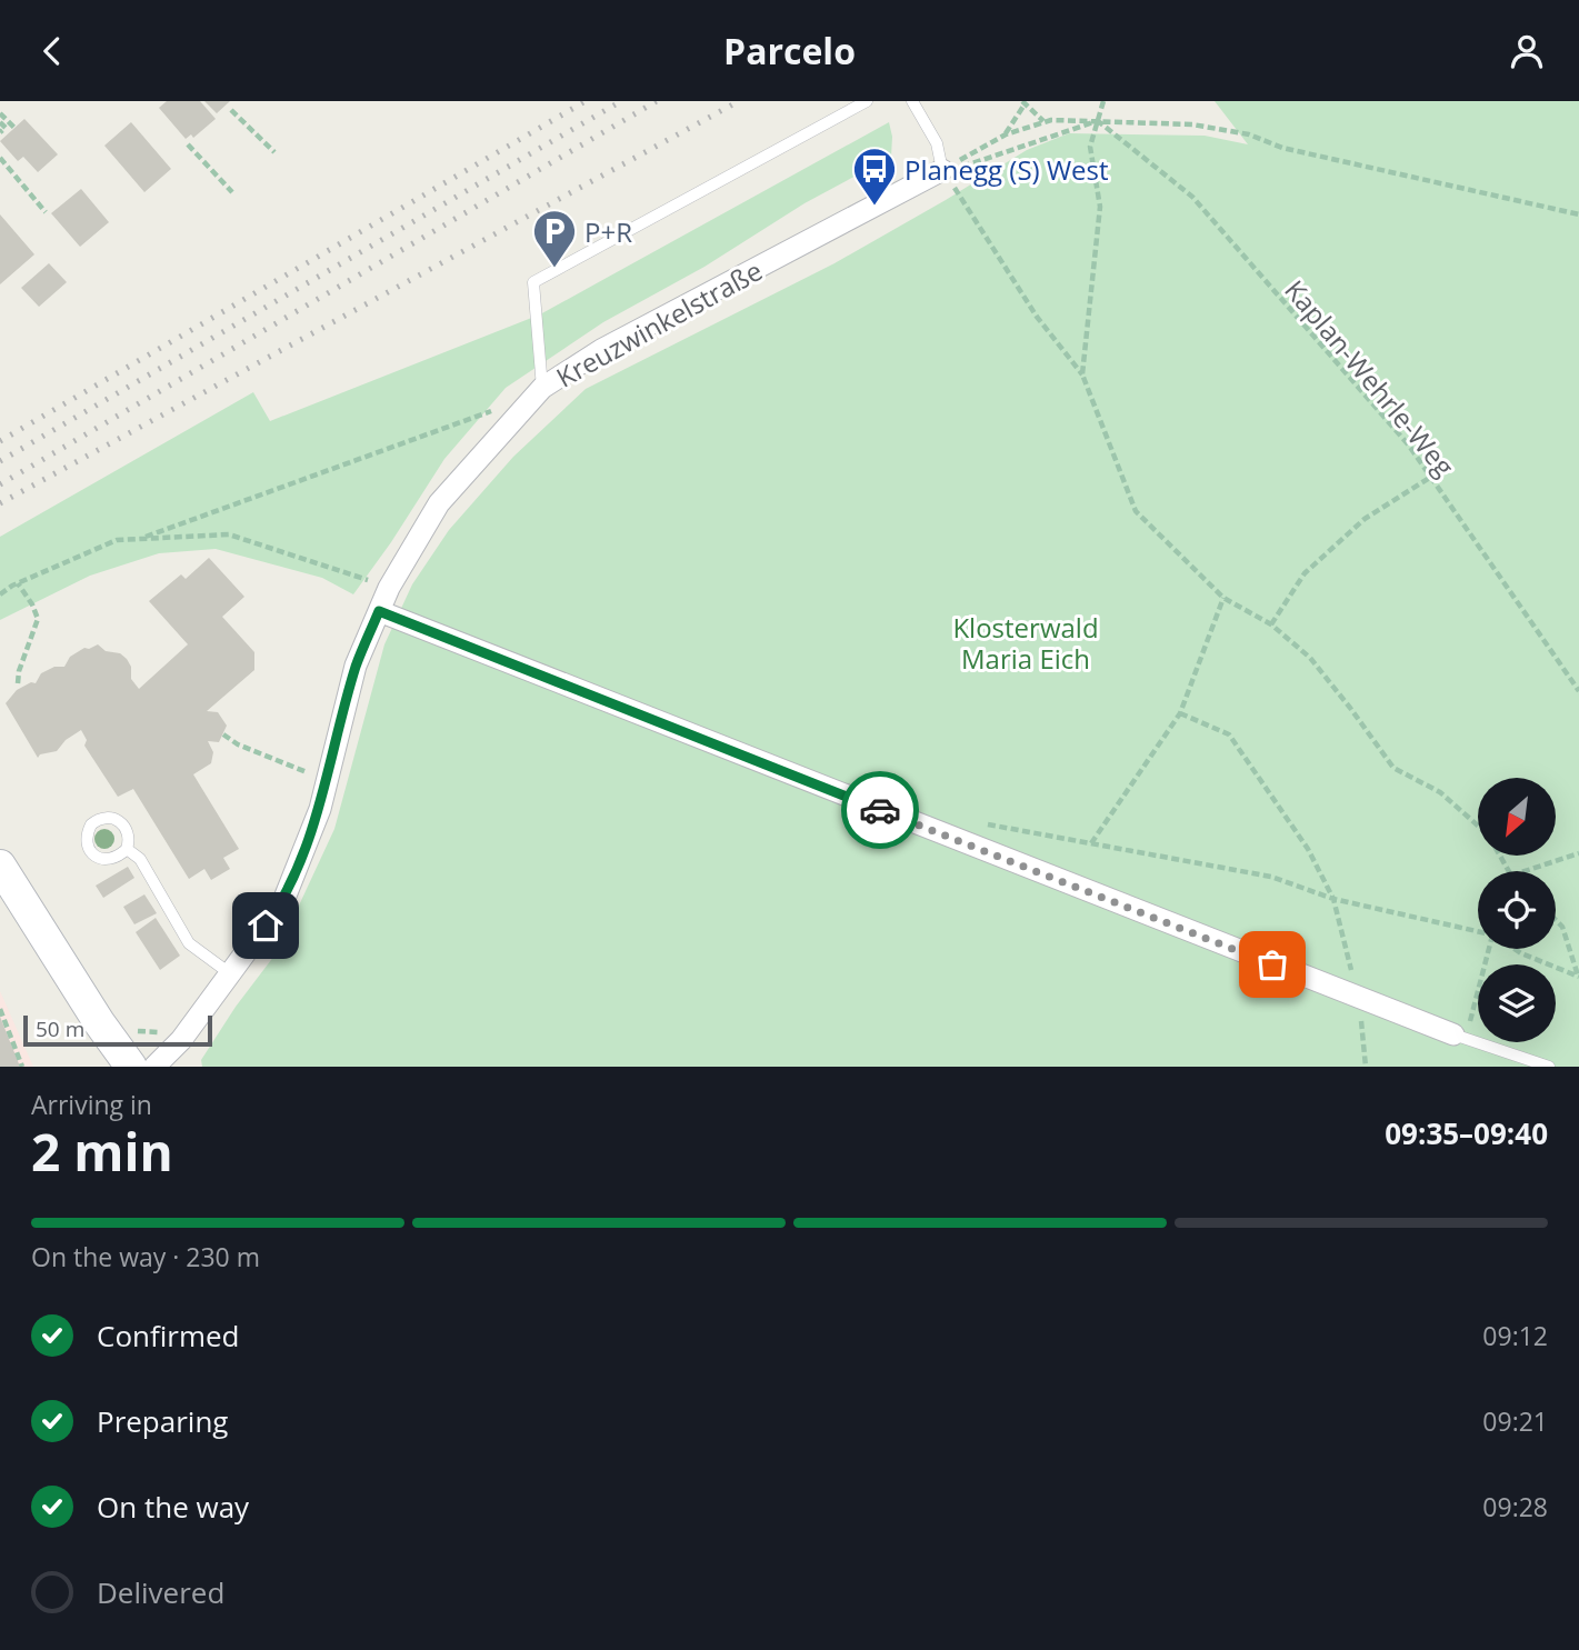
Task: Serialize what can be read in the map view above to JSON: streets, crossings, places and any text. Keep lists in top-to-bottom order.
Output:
{
  "streets": {
    "street": ["Kreuzwinkelstraße"],
    "path": ["Kaplan-Wehrle-Weg"]
  },
  "parks": ["Klosterwald Maria Eich"],
  "places": {
    "bus stop": ["Planegg (S) West"],
    "parking": ["P+R"]
  },
  "scale_bar": "50 m",
  "north": "bottom left",
  "page": {
    "header": "Parcelo",
    "scale": "50 m",
    "heading": ["2 min", "Arriving in", "09:35–09:40"],
    "bar": "On the way · 230 m",
    "list": [
      ["Confirmed", "09:12"],
      ["Preparing", "09:21"],
      ["On the way", "09:28"],
      "Delivered"
    ]
  }
}
